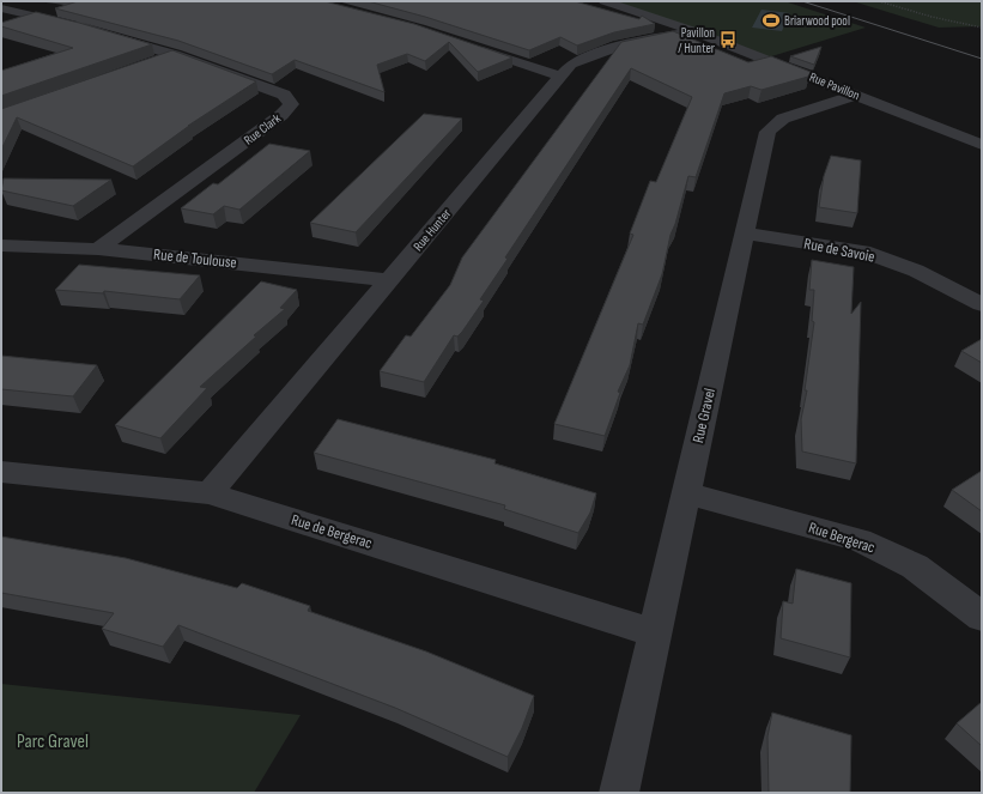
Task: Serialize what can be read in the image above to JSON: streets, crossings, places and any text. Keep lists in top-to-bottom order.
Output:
{
  "streets": {
    "street": [
      "Rue Pavillon",
      "Rue Clark",
      "Rue Hunter",
      "Rue de Savoie",
      "Rue de Toulouse",
      "Rue Gravel",
      "Rue de Bergerac",
      "Rue Bergerac"
    ]
  },
  "crossings": [
    ["Rue Pavillon", "Rue Hunter"],
    ["Rue Pavillon", "Rue Gravel"],
    ["Rue Clark", "Rue de Toulouse"],
    ["Rue Hunter", "Rue de Toulouse"],
    ["Rue Hunter", "Rue de Bergerac"],
    ["Rue de Savoie", "Rue Gravel"],
    ["Rue Gravel", "Rue de Bergerac"],
    ["Rue Gravel", "Rue Bergerac"]
  ],
  "parks": ["Parc Gravel"],
  "places": {
    "sports": ["Briarwood pool"],
    "bus stop": ["Pavillon / Hunter"]
  }
}
